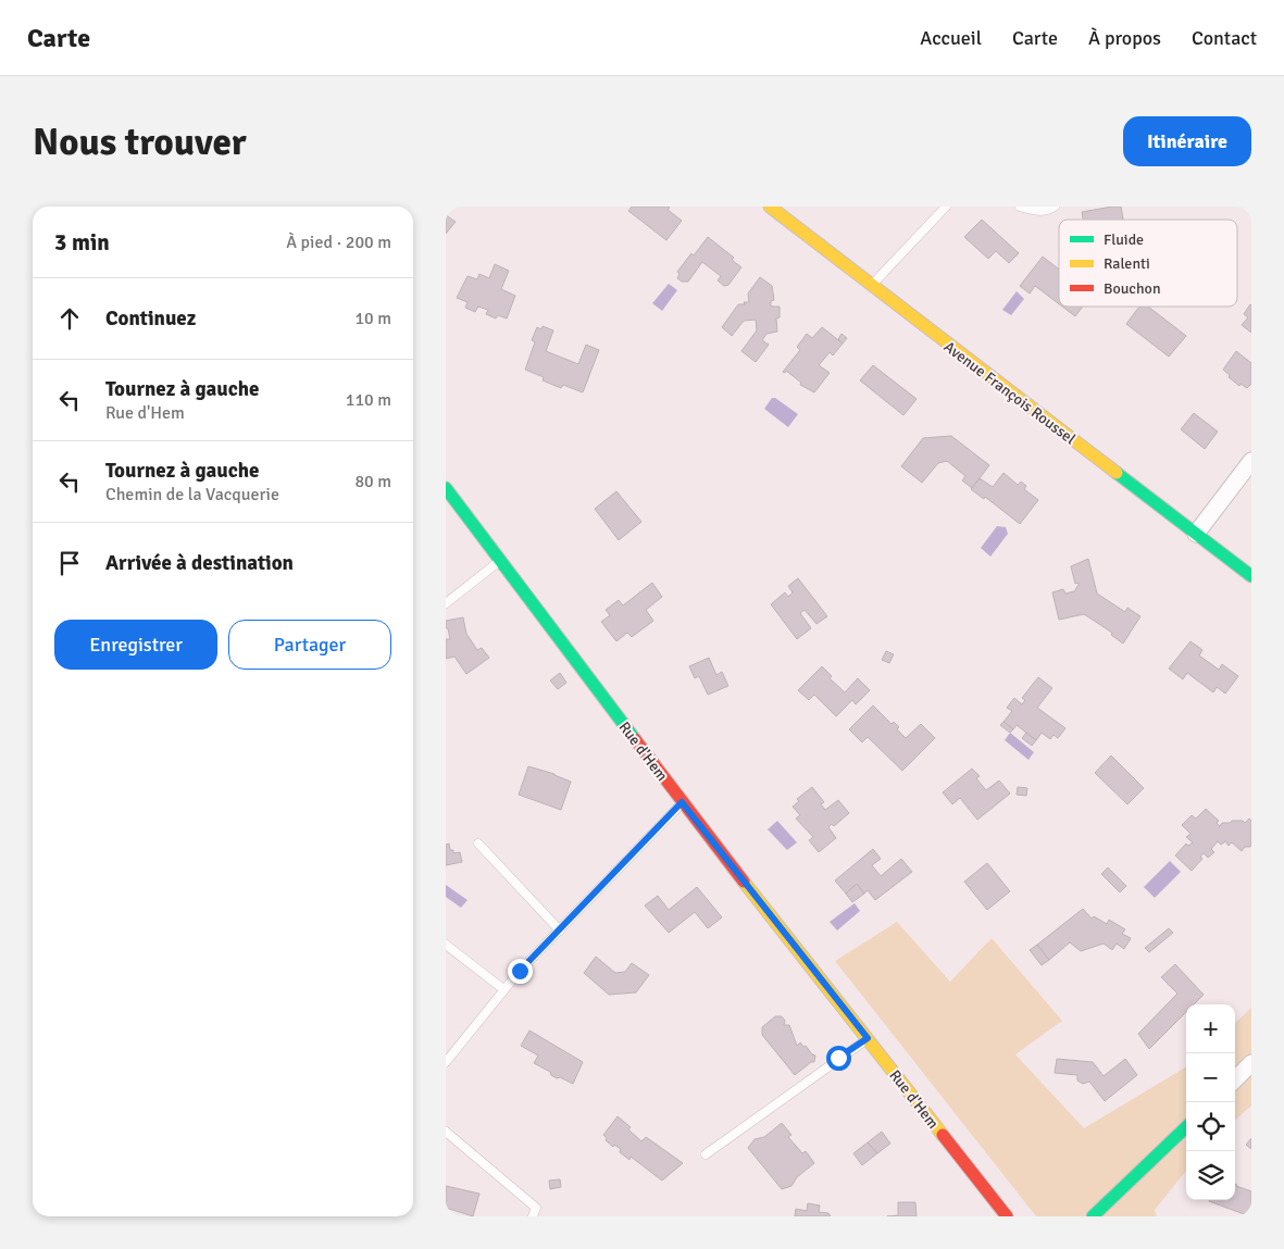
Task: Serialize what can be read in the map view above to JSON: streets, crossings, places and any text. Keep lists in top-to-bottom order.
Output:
{
  "streets": {
    "main road": ["Avenue François Roussel", "Rue d'Hem"]
  },
  "legend": ["Fluide", "Ralenti", "Bouchon"],
  "page": {
    "header": "Carte",
    "nav": [
      "Accueil",
      "Carte",
      "À propos",
      "Contact"
    ],
    "buttons": [
      "Itinéraire",
      ["Enregistrer", "Partager"]
    ],
    "title": "Nous trouver",
    "heading": ["3 min", "À pied · 200 m"],
    "list": [
      ["Continuez", "10 m"],
      ["Tournez à gauche", "Rue d'Hem", "110 m"],
      ["Tournez à gauche", "Chemin de la Vacquerie", "80 m"],
      "Arrivée à destination"
    ],
    "map_buttons": ["+", "−"]
  }
}
